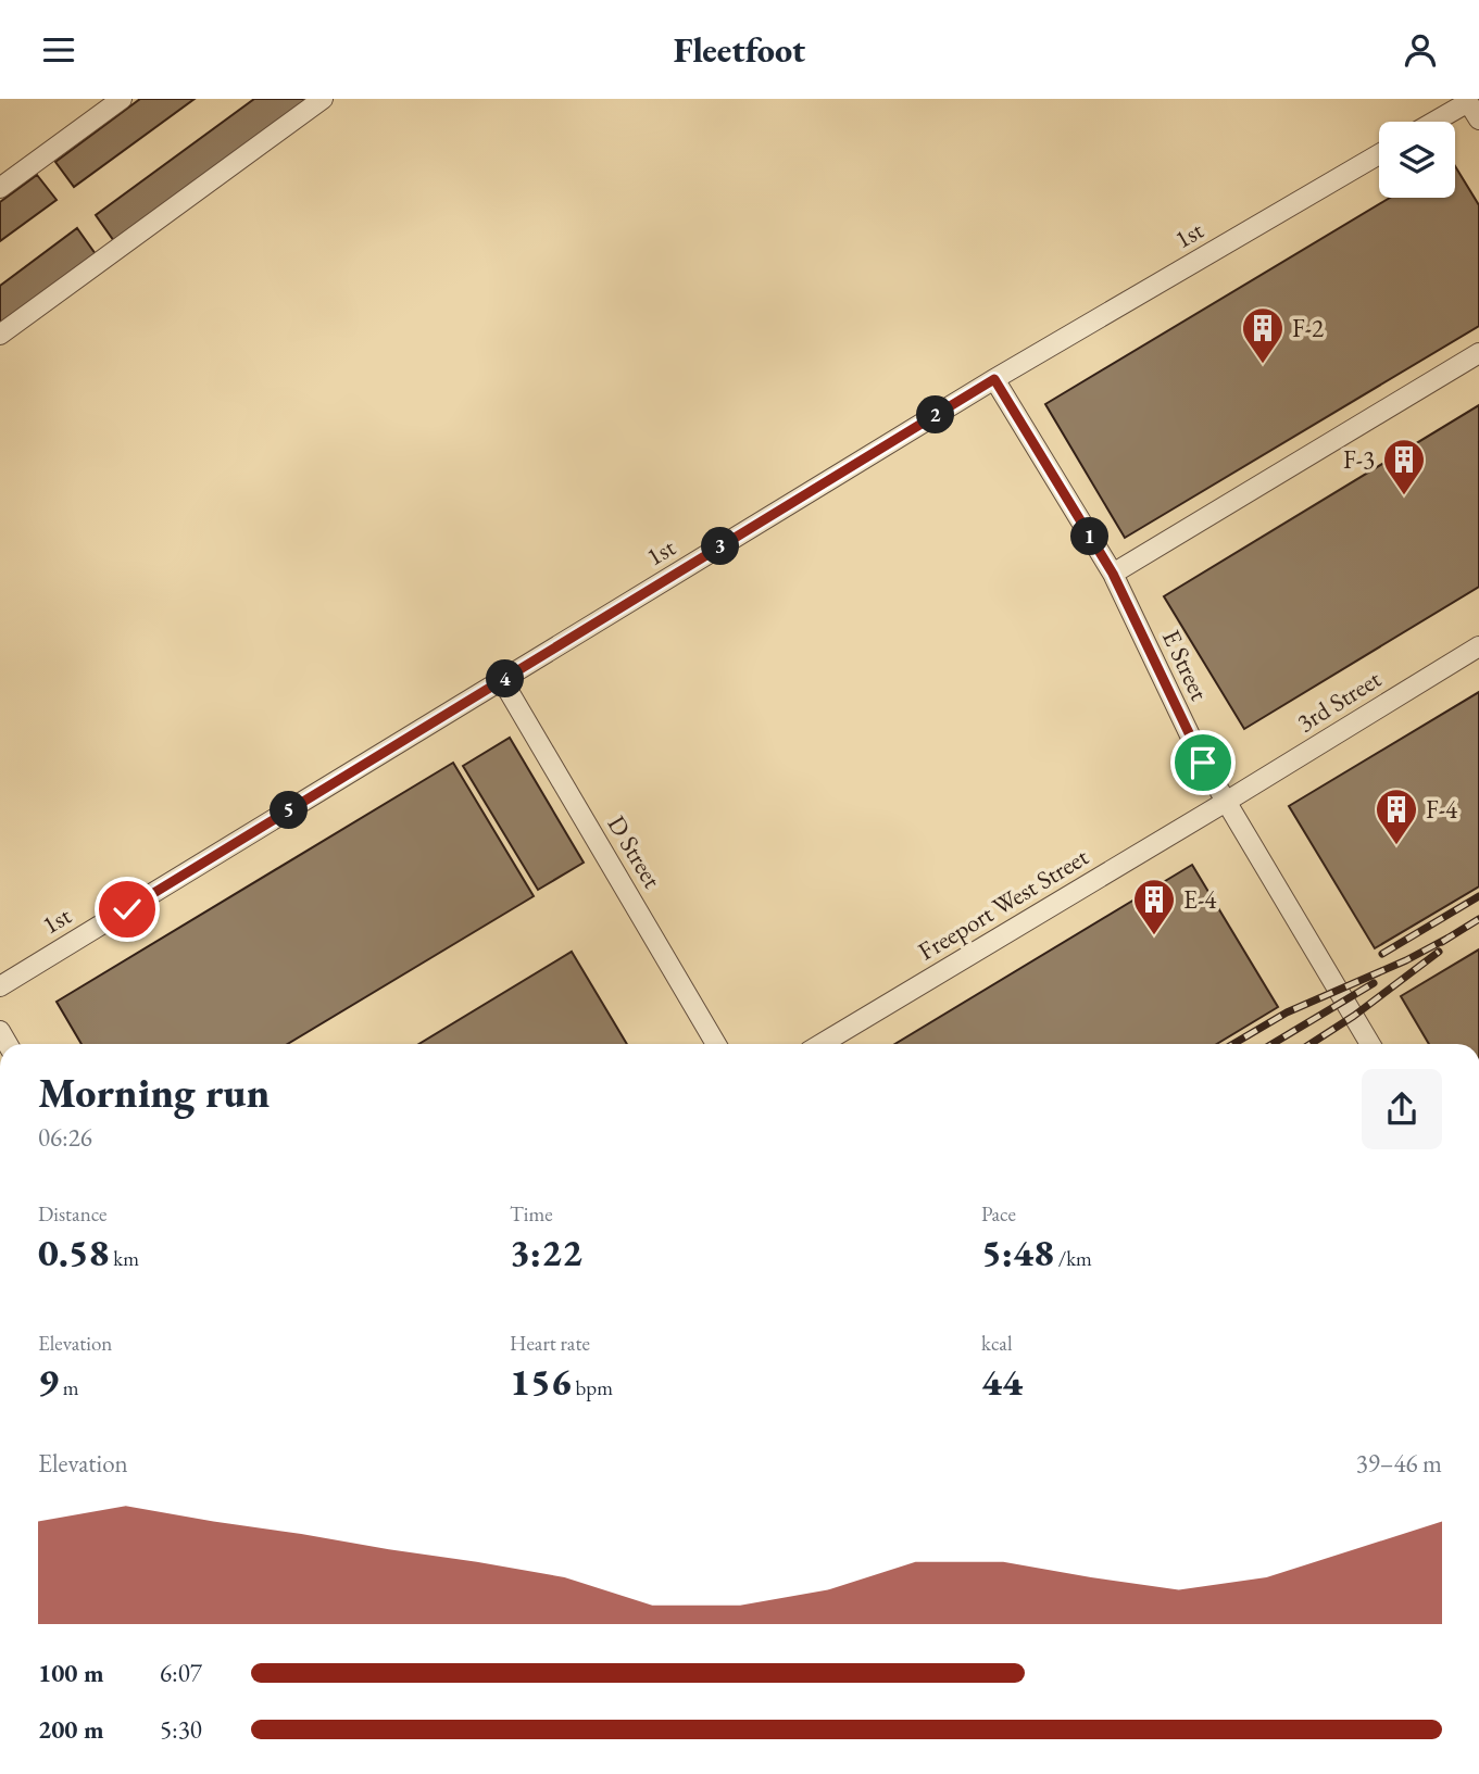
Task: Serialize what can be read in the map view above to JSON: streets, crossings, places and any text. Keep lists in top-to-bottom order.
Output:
{
  "streets": {
    "lane": [
      "1st",
      "E Street",
      "3rd Street",
      "D Street",
      "Freeport West Street"
    ]
  },
  "crossings": [
    ["1st", "E Street"],
    ["1st", "D Street"],
    ["E Street", "3rd Street"],
    ["E Street", "Freeport West Street"],
    ["3rd Street", "Freeport West Street"]
  ],
  "places": {
    "building": [
      "F-2",
      "F-3",
      "F-4",
      "E-4"
    ]
  },
  "page": {
    "header": "Fleetfoot",
    "pins": [
      "2",
      "1",
      "3",
      "4",
      "5"
    ],
    "heading": ["Morning run", "06:26"],
    "stats": [
      ["Distance", "0.58 km"],
      ["Time", "3:22"],
      ["Pace", "5:48 /km"],
      ["Elevation", "9 m"],
      ["Heart rate", "156 bpm"],
      ["kcal", "44"]
    ],
    "chart": ["Elevation", "39–46 m"],
    "list": [
      {
        "name": "100 m",
        "note": "6:07"
      },
      {
        "name": "200 m",
        "note": "5:30"
      }
    ]
  }
}
